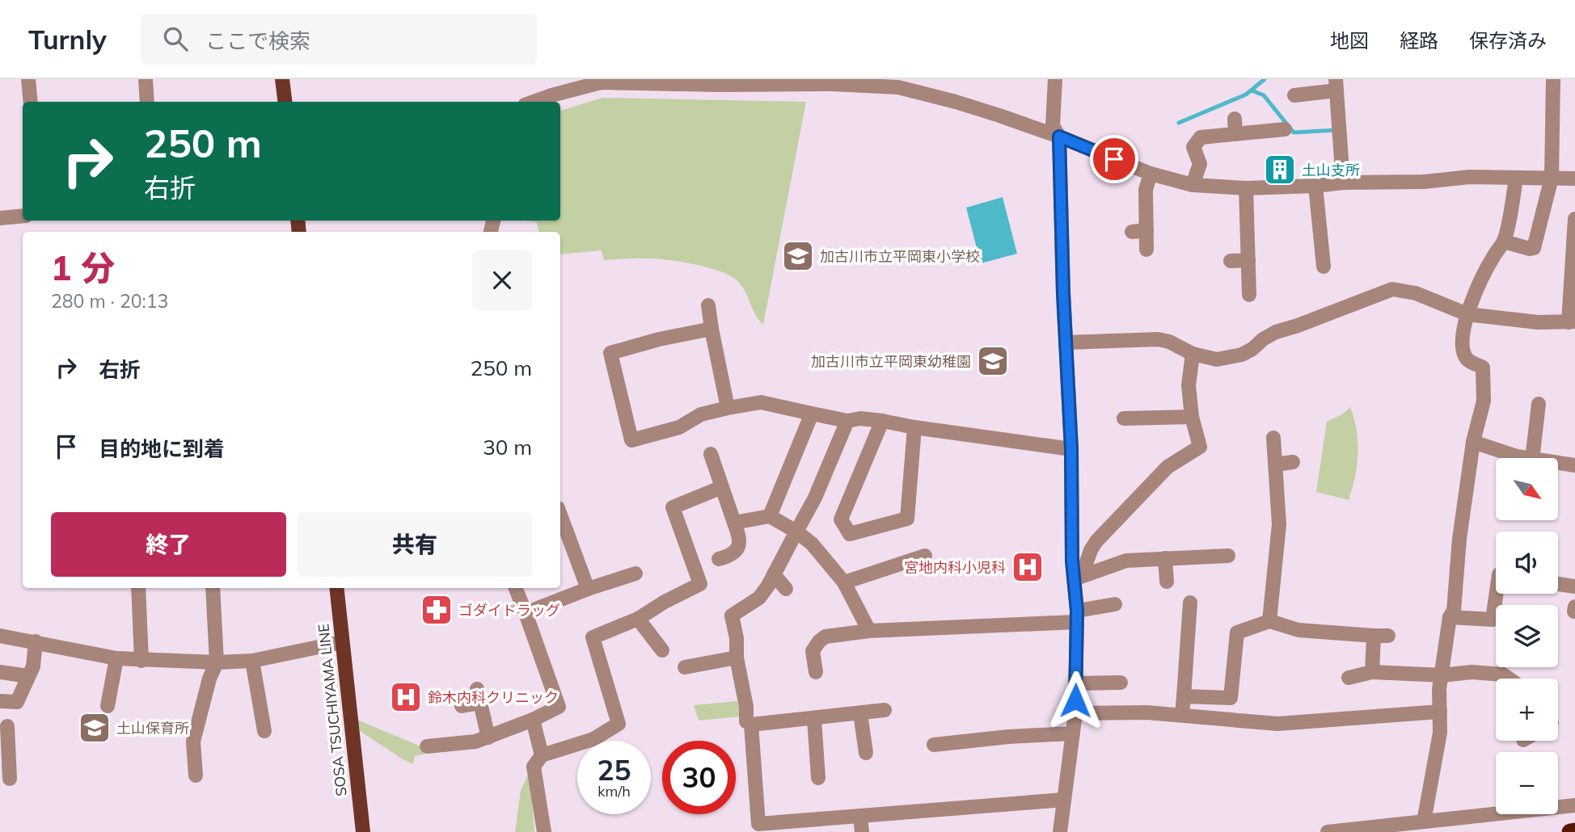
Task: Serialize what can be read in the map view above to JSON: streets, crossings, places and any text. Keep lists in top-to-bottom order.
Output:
{
  "streets": {
    "main road": ["SOSA TSUCHIYAMA LINE"]
  },
  "places": {
    "building": ["土山支所"],
    "school or university": ["加古川市立平岡東小学校", "加古川市立平岡東幼稚園", "土山保育所"],
    "hospital": ["宮地内科小児科", "鈴木内科クリニック"],
    "pharmacy": ["ゴダイドラッグ"]
  },
  "north": "bottom right",
  "page": {
    "header": "Turnly",
    "search": "ここで検索",
    "nav": ["地図", "経路", "保存済み"],
    "turn": ["250 m", "右折"],
    "heading": ["1 分", "280 m · 20:13"],
    "list": [
      {
        "name": "右折",
        "value": "250 m"
      },
      {
        "name": "目的地に到着",
        "value": "30 m"
      }
    ],
    "map_buttons": ["+", "−"],
    "buttons": ["終了", "共有"],
    "speed": "25 km/h",
    "limit": "30"
  }
}
